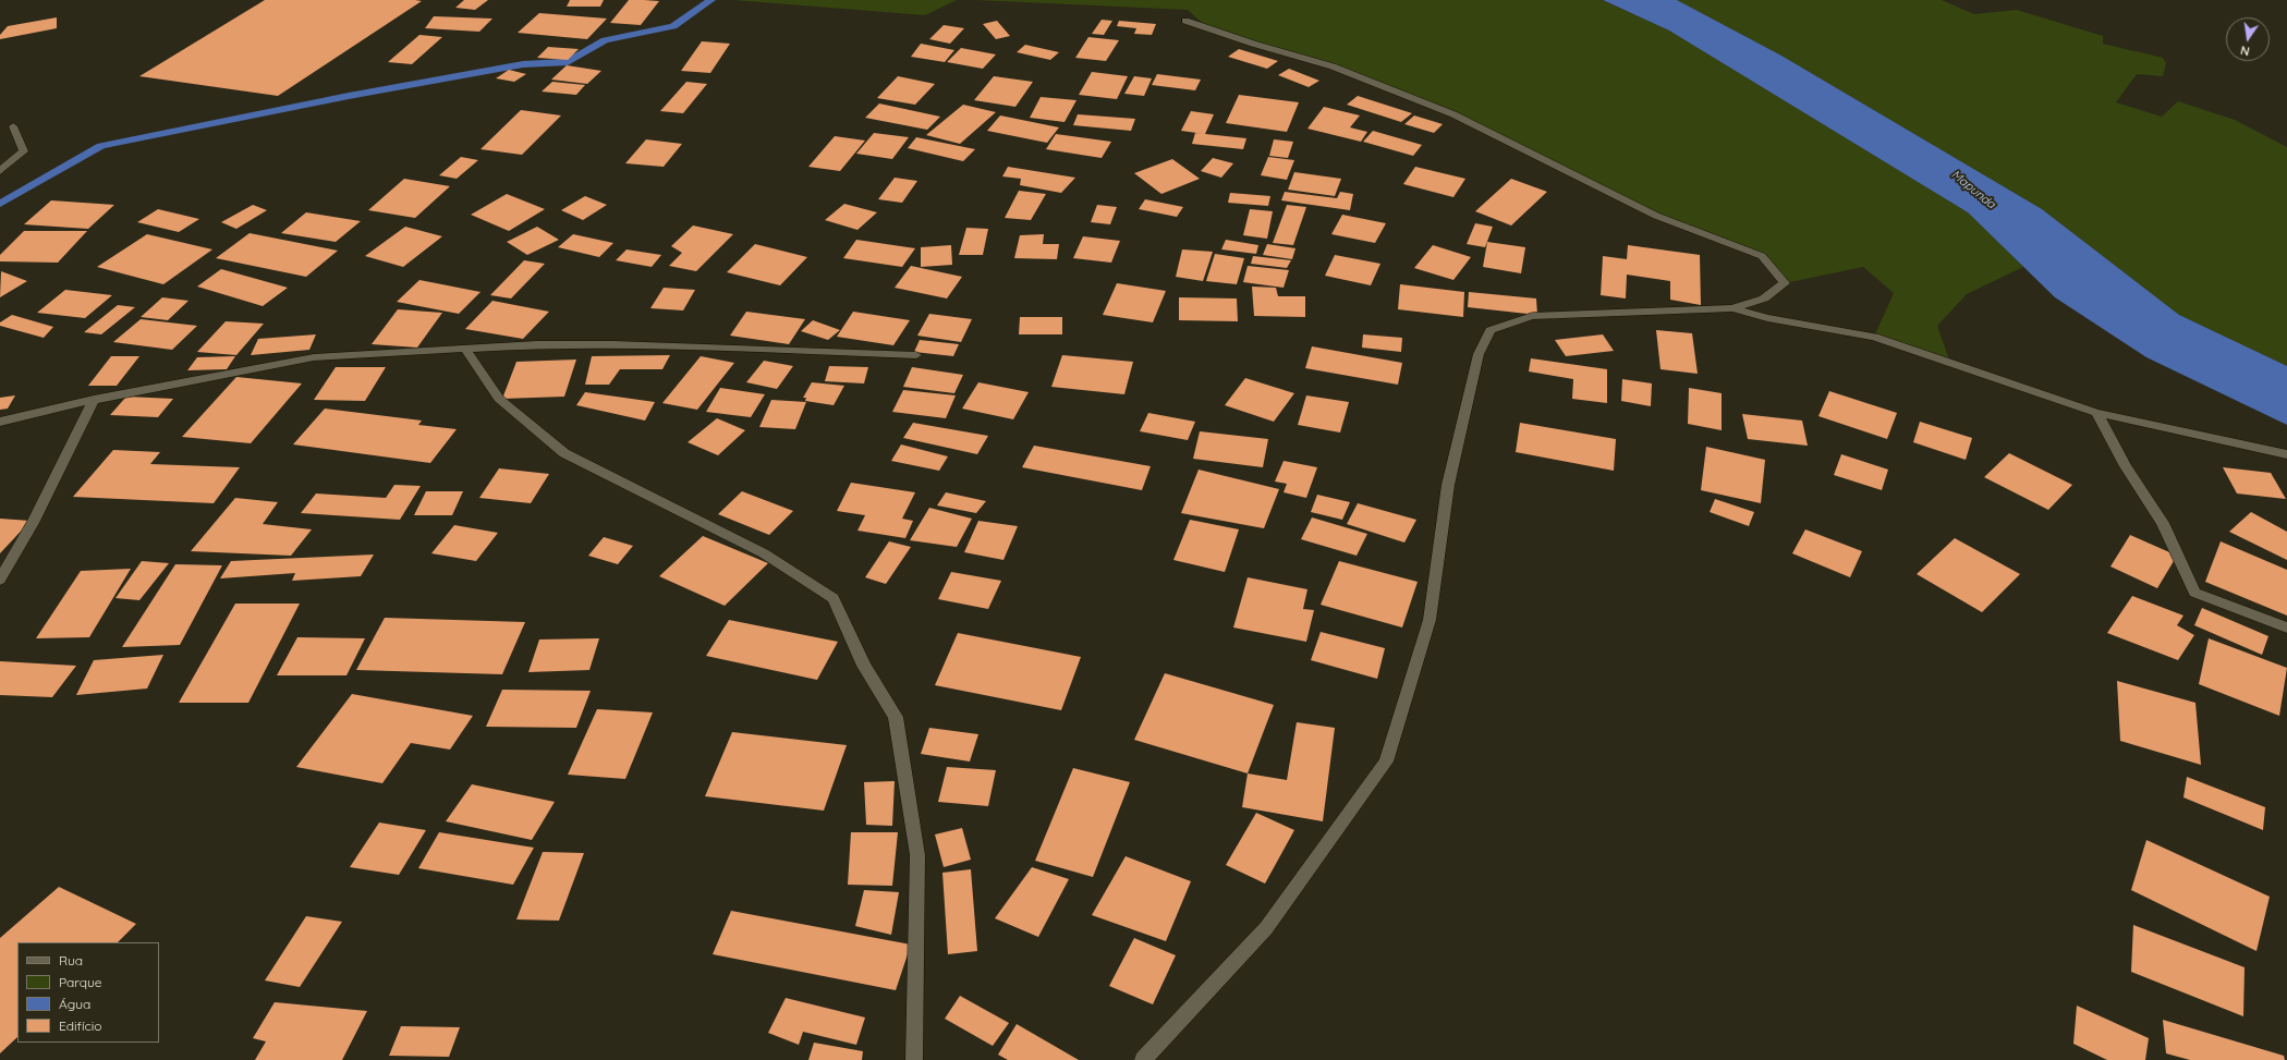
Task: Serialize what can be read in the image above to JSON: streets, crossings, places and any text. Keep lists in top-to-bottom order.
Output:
{
  "water": ["Mapunda"],
  "legend": [
    "Rua",
    "Parque",
    "Água",
    "Edifício"
  ],
  "north": "bottom"
}
